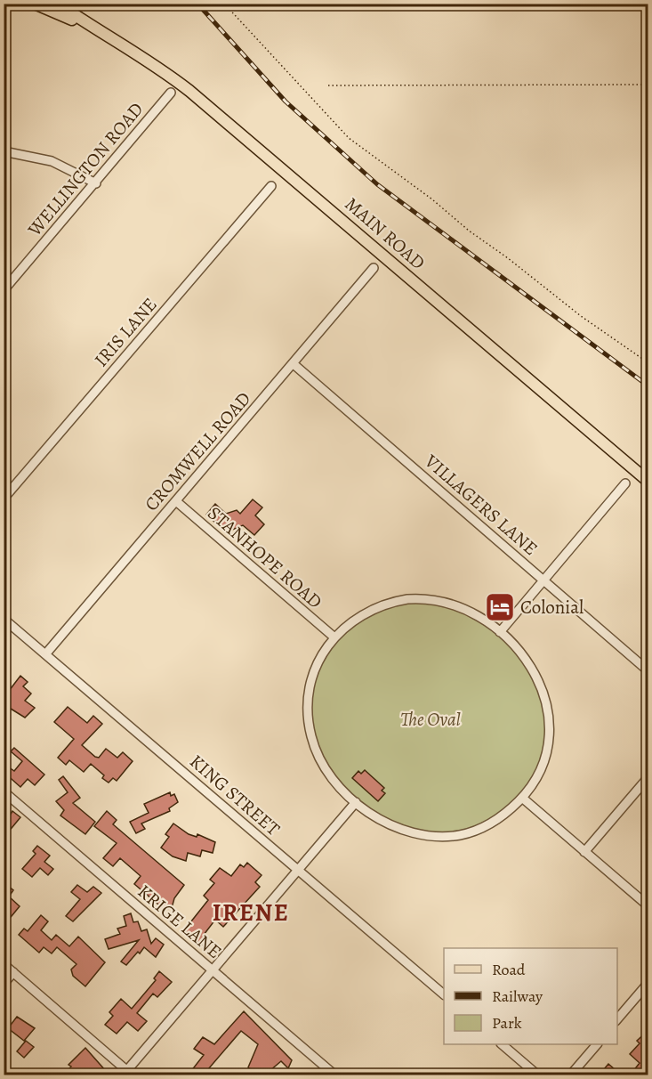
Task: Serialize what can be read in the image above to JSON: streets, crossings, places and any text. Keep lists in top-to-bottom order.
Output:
{
  "streets": {
    "main road": ["MAIN ROAD"],
    "street": [
      "WELLINGTON ROAD",
      "IRIS LANE",
      "CROMWELL ROAD",
      "VILLAGERS LANE",
      "STANHOPE ROAD",
      "KING STREET",
      "KRIGE LANE"
    ]
  },
  "crossings": [
    ["CROMWELL ROAD", "VILLAGERS LANE"],
    ["CROMWELL ROAD", "STANHOPE ROAD"],
    ["CROMWELL ROAD", "KING STREET"]
  ],
  "districts": ["IRENE"],
  "parks": ["The Oval"],
  "places": {
    "hotel": ["Colonial"]
  },
  "legend": ["Road", "Railway", "Park"]
}
